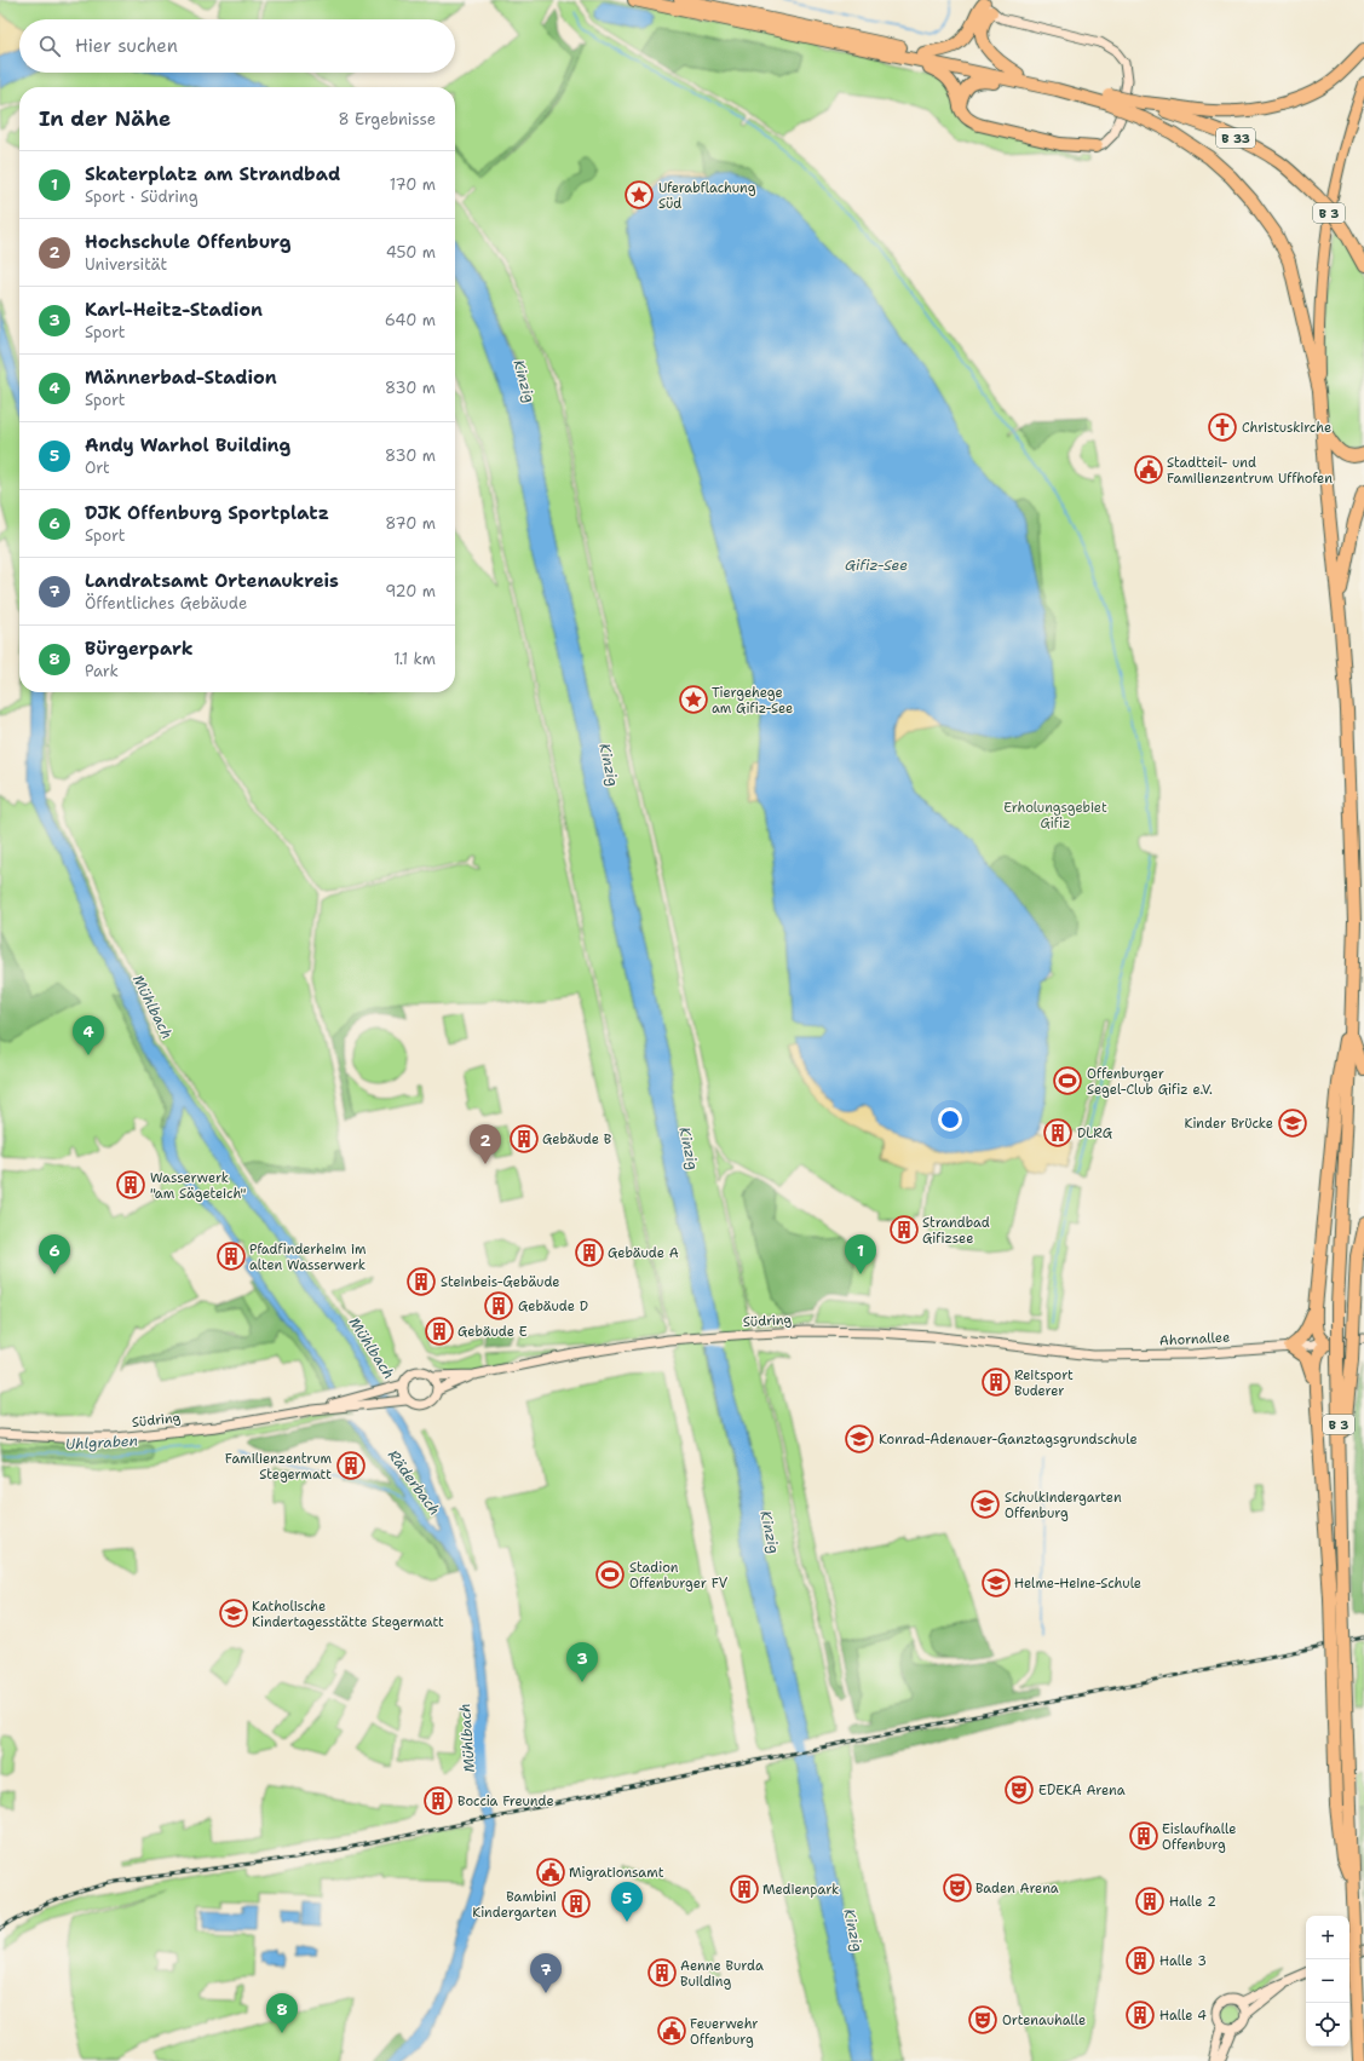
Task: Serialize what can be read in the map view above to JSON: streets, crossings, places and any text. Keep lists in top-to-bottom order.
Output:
{
  "streets": {
    "highway": ["B 33", "B 3"],
    "street": ["Südring", "Ahornallee"]
  },
  "crossings": [
    ["B 33", "B 3"],
    ["Südring", "Ahornallee"]
  ],
  "water": [
    "Kinzig",
    "Gifiz-See",
    "Mühlbach",
    "Uhlgraben",
    "Räderbach"
  ],
  "parks": ["Erholungsgebiet Gifiz"],
  "places": {
    "place": ["Uferabflachung Süd", "Tiergehege am Gifiz-See"],
    "church": ["Christuskirche"],
    "public building": ["Stadtteil- und Familienzentrum Uffhofen", "Migrationsamt", "Feuerwehr Offenburg"],
    "sports": ["Offenburger Segel-Club Gifiz e.V.", "Stadion Offenburger FV"],
    "school or university": [
      "Kinder Brücke",
      "Konrad-Adenauer-Ganztagsgrundschule",
      "Schulkindergarten Offenburg",
      "Helme-Heine-Schule",
      "Katholische Kindertagesstätte Stegermatt"
    ],
    "building": [
      "DLRG",
      "Gebäude B",
      "Wasserwerk \"am Sägeteich\"",
      "Strandbad Gifizsee",
      "Gebäude A",
      "Pfadfinderheim im alten Wasserwerk",
      "Steinbeis-Gebäude",
      "Gebäude D",
      "Gebäude E",
      "Reitsport Buderer",
      "Familienzentrum Stegermatt",
      "Boccia Freunde",
      "Eislaufhalle Offenburg",
      "Medienpark",
      "Halle 2",
      "Bambini Kindergarten",
      "Halle 3",
      "Aenne Burda Building",
      "Halle 4"
    ],
    "theatre": ["EDEKA Arena", "Baden Arena", "Ortenauhalle"]
  },
  "page": {
    "search": "Hier suchen",
    "heading": ["In der Nähe", "8 Ergebnisse"],
    "list": [
      {
        "mark": "1",
        "name": "Skaterplatz am Strandbad",
        "note": "Sport · Südring",
        "value": "170 m"
      },
      {
        "mark": "2",
        "name": "Hochschule Offenburg",
        "note": "Universität",
        "value": "450 m"
      },
      {
        "mark": "3",
        "name": "Karl-Heitz-Stadion",
        "note": "Sport",
        "value": "640 m"
      },
      {
        "mark": "4",
        "name": "Männerbad-Stadion",
        "note": "Sport",
        "value": "830 m"
      },
      {
        "mark": "5",
        "name": "Andy Warhol Building",
        "note": "Ort",
        "value": "830 m"
      },
      {
        "mark": "6",
        "name": "DJK Offenburg Sportplatz",
        "note": "Sport",
        "value": "870 m"
      },
      {
        "mark": "7",
        "name": "Landratsamt Ortenaukreis",
        "note": "Öffentliches Gebäude",
        "value": "920 m"
      },
      {
        "mark": "8",
        "name": "Bürgerpark",
        "note": "Park",
        "value": "1.1 km"
      }
    ],
    "pins": [
      "4",
      "2",
      "1",
      "6",
      "3",
      "5",
      "7",
      "8"
    ],
    "map_buttons": ["+", "−"]
  }
}
